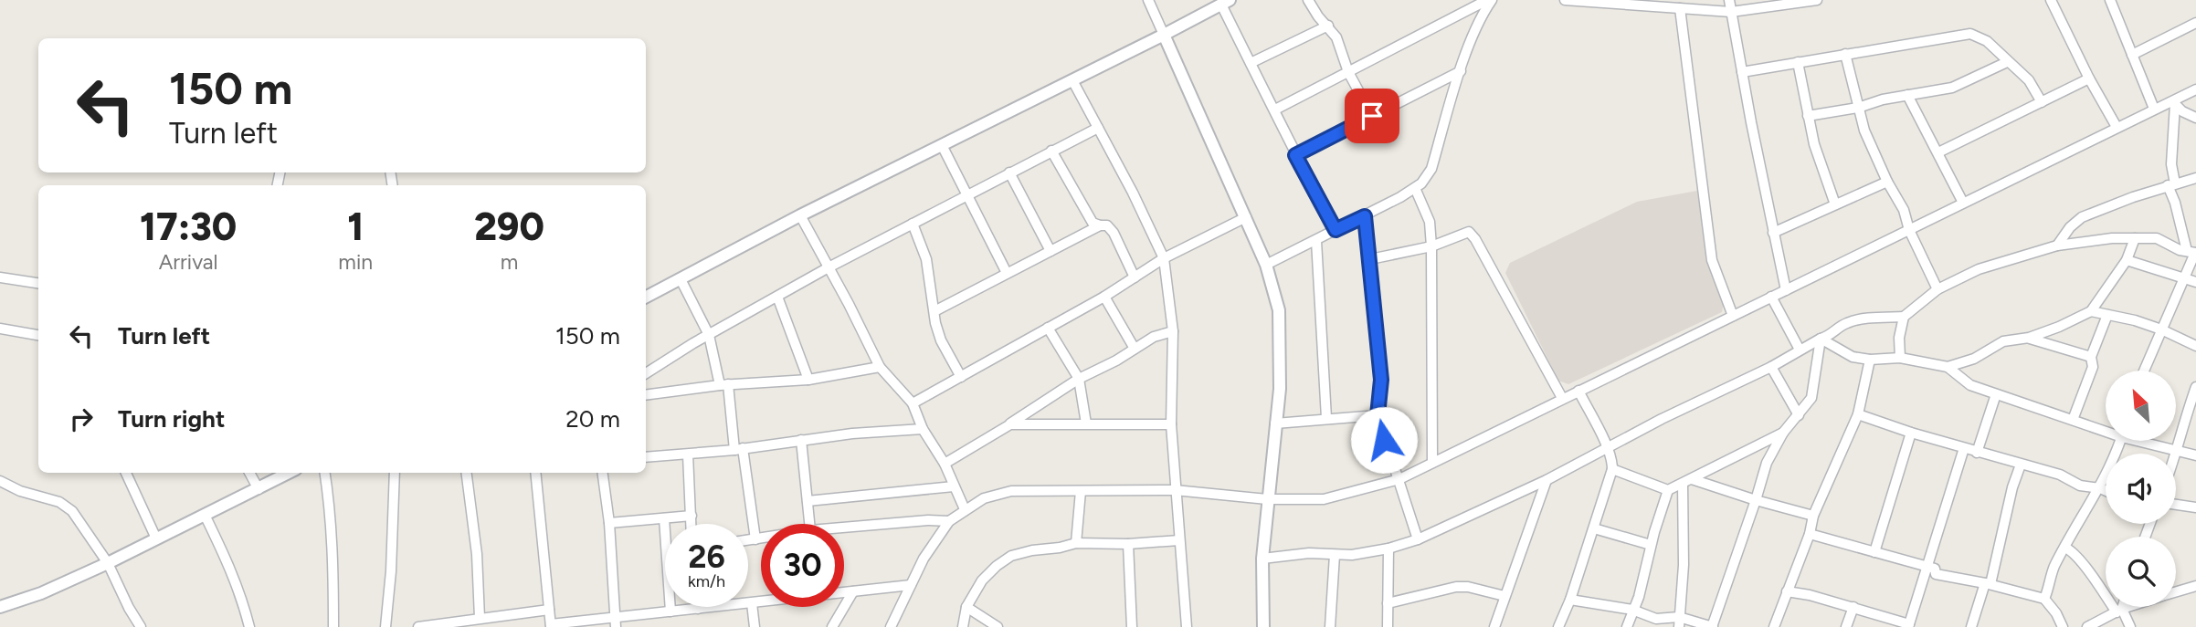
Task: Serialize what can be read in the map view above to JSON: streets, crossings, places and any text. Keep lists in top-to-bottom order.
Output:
{
  "north": "top left",
  "page": {
    "turn": ["150 m", "Turn left"],
    "eta": [
      "17:30",
      "Arrival",
      "1",
      "min",
      "290",
      "m"
    ],
    "list": [
      {
        "name": "Turn left",
        "value": "150 m"
      },
      {
        "name": "Turn right",
        "value": "20 m"
      }
    ],
    "speed": "26 km/h",
    "limit": "30"
  }
}
